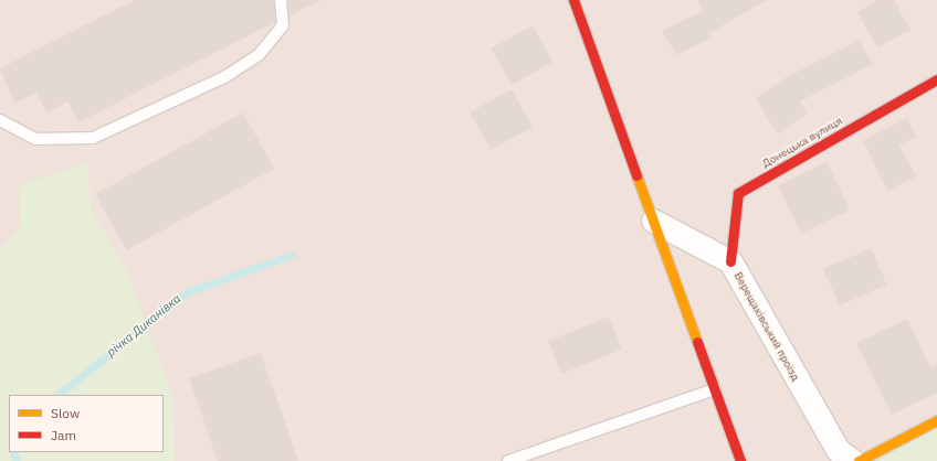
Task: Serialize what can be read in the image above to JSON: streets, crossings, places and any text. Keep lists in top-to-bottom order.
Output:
{
  "streets": {
    "street": ["Донецька вулиця", "Верещаківський проїзд"]
  },
  "crossings": [
    ["Донецька вулиця", "Верещаківський проїзд"]
  ],
  "water": ["річка Диканівка"],
  "legend": ["Slow", "Jam"]
}
